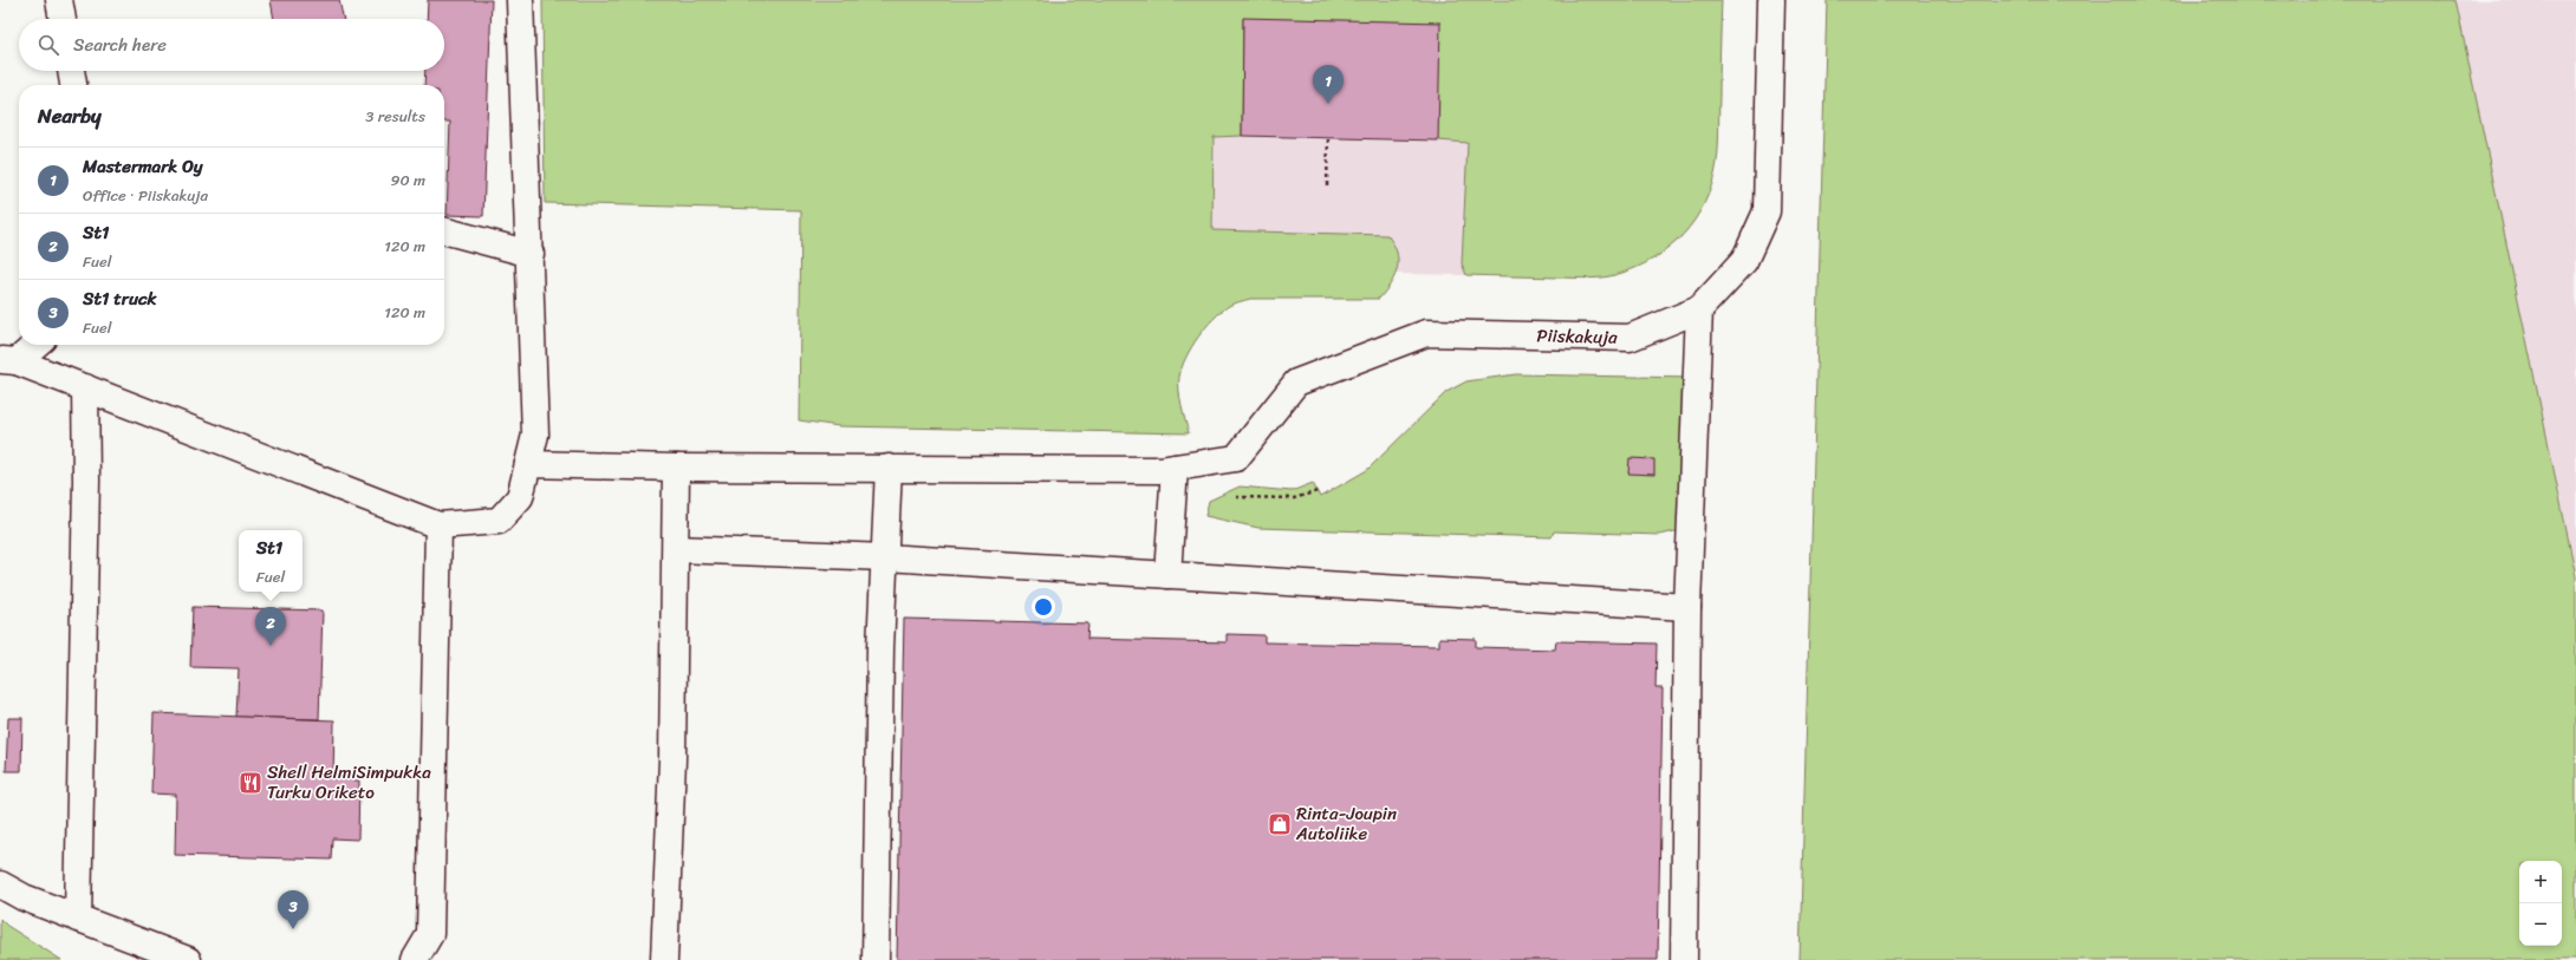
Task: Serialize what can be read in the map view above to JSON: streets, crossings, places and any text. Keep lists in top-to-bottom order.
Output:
{
  "streets": {
    "street": ["Piiskakuja"]
  },
  "places": {
    "restaurant": ["Shell HelmiSimpukka Turku Oriketo"],
    "shop": ["Rinta-Joupin Autoliike"]
  },
  "page": {
    "search": "Search here",
    "pins": ["1", "2", "3"],
    "heading": ["Nearby", "3 results"],
    "list": [
      {
        "mark": "1",
        "name": "Mastermark Oy",
        "note": "Office · Piiskakuja",
        "value": "90 m"
      },
      {
        "mark": "2",
        "name": "St1",
        "note": "Fuel",
        "value": "120 m"
      },
      {
        "mark": "3",
        "name": "St1 truck",
        "note": "Fuel",
        "value": "120 m"
      }
    ],
    "popup": ["St1", "Fuel"],
    "map_buttons": ["+", "−"]
  }
}
